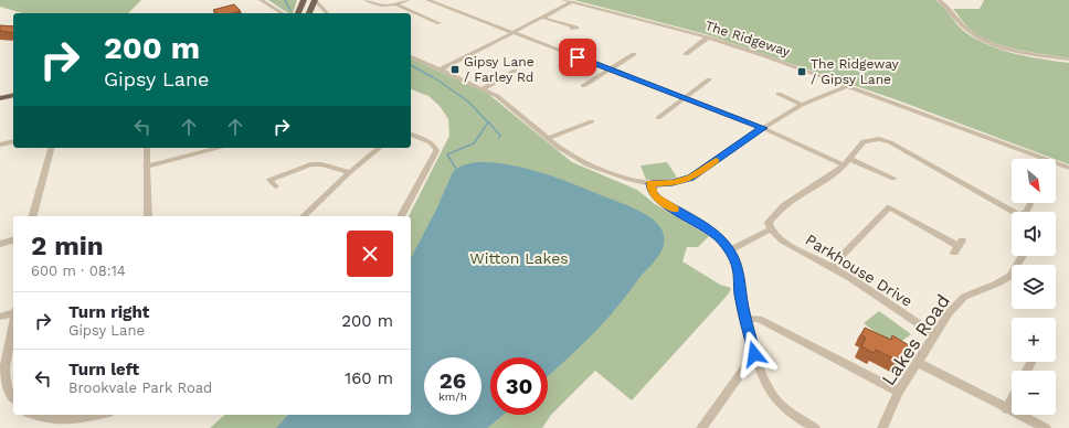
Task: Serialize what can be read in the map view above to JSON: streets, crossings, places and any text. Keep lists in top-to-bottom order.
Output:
{
  "streets": {
    "street": ["The Ridgeway", "Parkhouse Drive", "Lakes Road"]
  },
  "crossings": [
    ["Parkhouse Drive", "Lakes Road"]
  ],
  "parks": ["Witton Lakes"],
  "places": {
    "transit": ["Gipsy Lane / Farley Rd", "The Ridgeway / Gipsy Lane"]
  },
  "north": "bottom right",
  "page": {
    "turn": ["200 m", "Gipsy Lane"],
    "map_buttons": ["+", "−"],
    "heading": ["2 min", "600 m · 08:14"],
    "list": [
      {
        "name": "Turn right",
        "note": "Gipsy Lane",
        "value": "200 m"
      },
      {
        "name": "Turn left",
        "note": "Brookvale Park Road",
        "value": "160 m"
      }
    ],
    "speed": "26 km/h",
    "limit": "30"
  }
}
